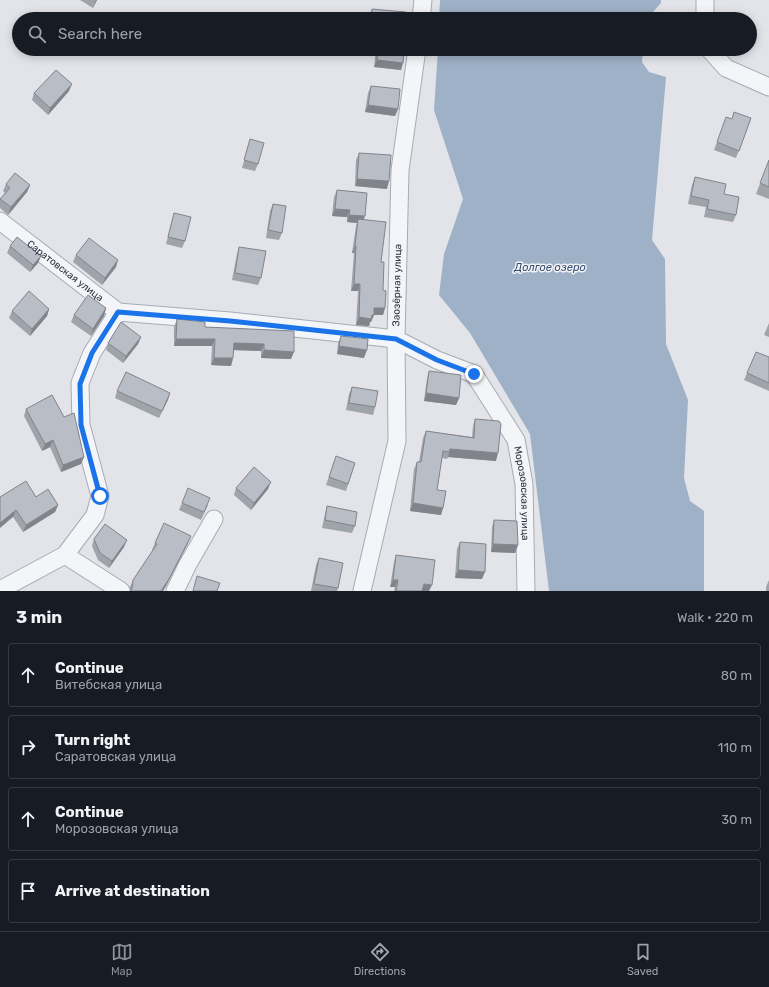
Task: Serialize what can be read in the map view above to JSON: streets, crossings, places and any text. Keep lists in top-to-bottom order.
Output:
{
  "streets": {
    "street": ["Саратовская улица", "Заозёрная улица", "Морозовская улица"]
  },
  "crossings": [
    ["Заозёрная улица", "Морозовская улица"]
  ],
  "water": ["Долгое озеро"],
  "page": {
    "search": "Search here",
    "heading": ["3 min", "Walk · 220 m"],
    "list": [
      ["Continue", "Витебская улица", "80 m"],
      ["Turn right", "Саратовская улица", "110 m"],
      ["Continue", "Морозовская улица", "30 m"],
      "Arrive at destination"
    ],
    "nav": ["Map", "Directions", "Saved"]
  }
}
